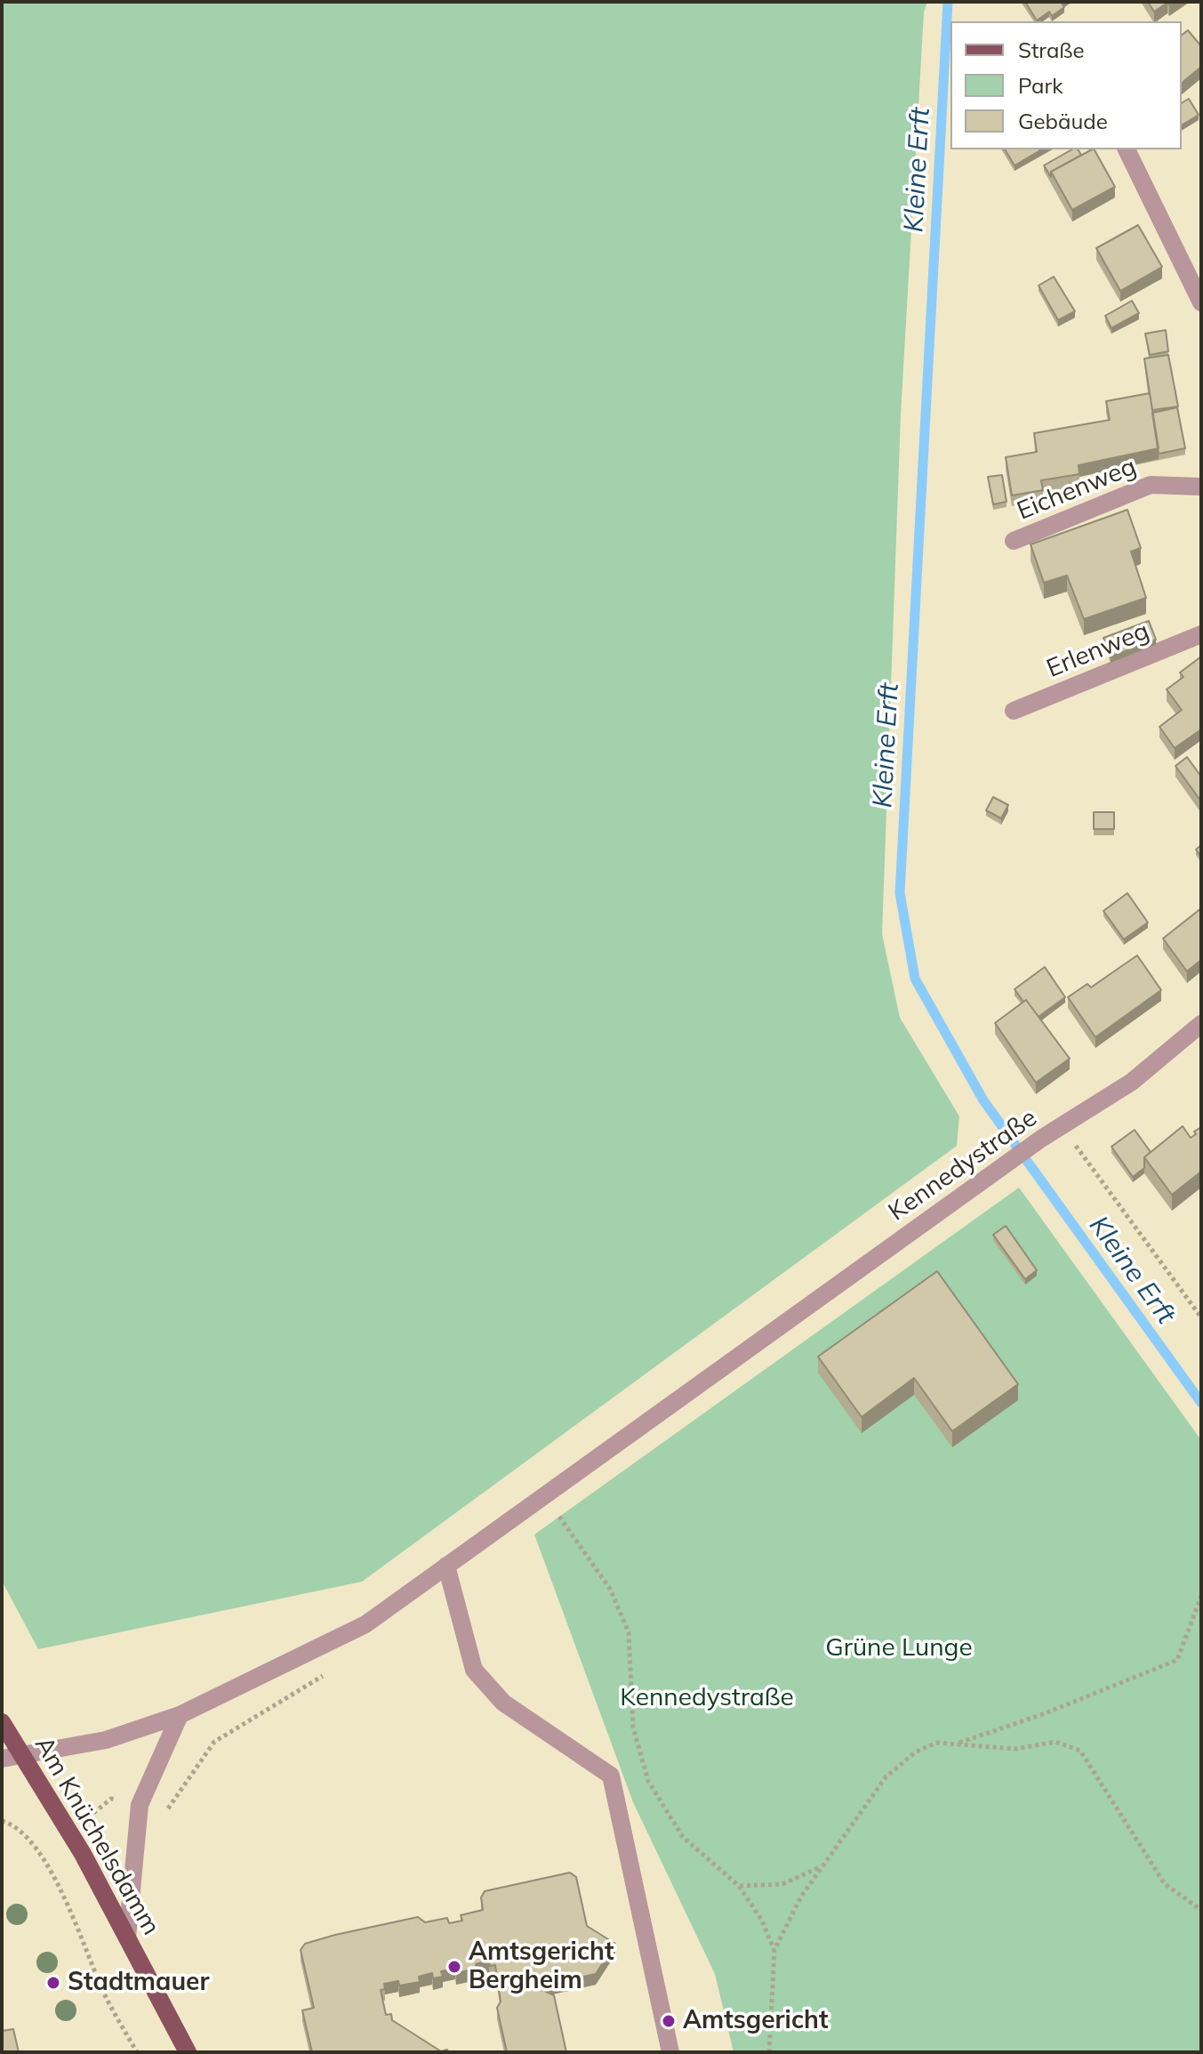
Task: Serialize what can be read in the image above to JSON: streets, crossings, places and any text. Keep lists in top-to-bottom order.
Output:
{
  "streets": {
    "main road": ["Am Knüchelsdamm"],
    "street": ["Eichenweg", "Erlenweg", "Kennedystraße"]
  },
  "crossings": [
    ["Kennedystraße", "Am Knüchelsdamm"]
  ],
  "water": ["Kleine Erft"],
  "parks": ["Grüne Lunge", "Kennedystraße"],
  "places": ["Amtsgericht Bergheim", "Stadtmauer", "Amtsgericht"],
  "legend": ["Straße", "Park", "Gebäude"]
}
